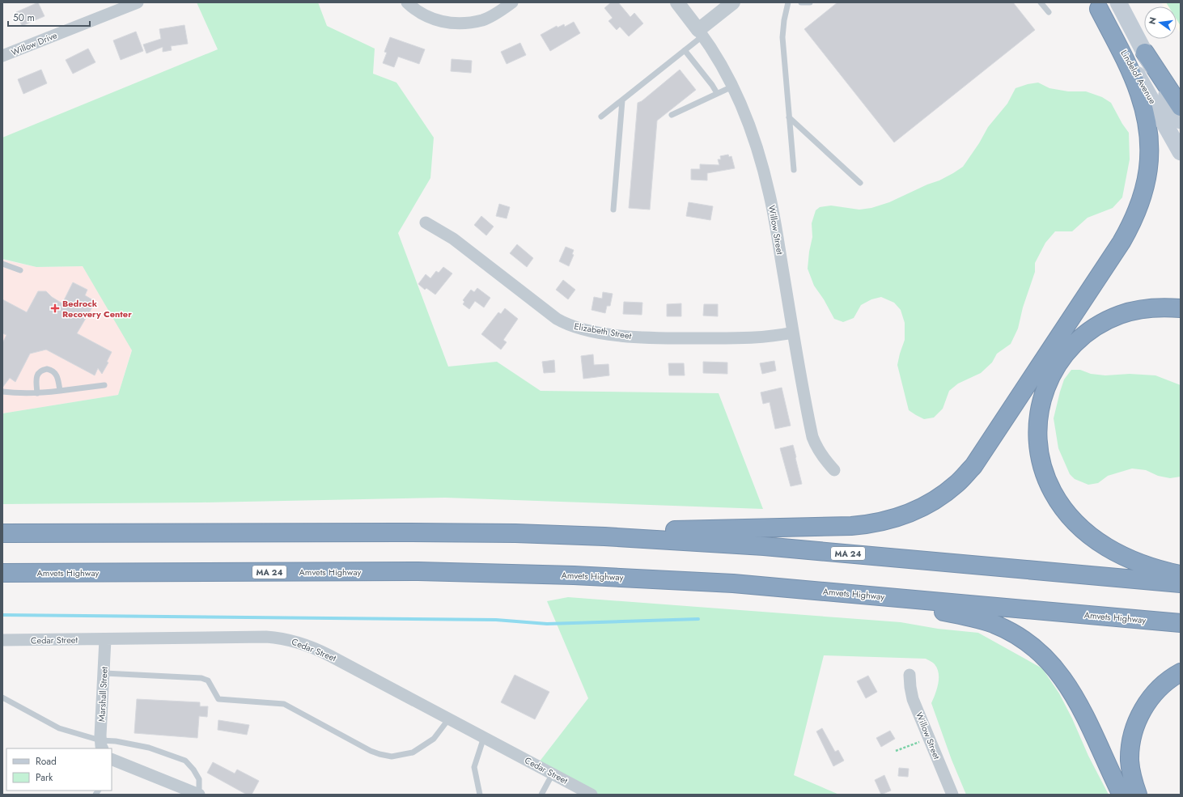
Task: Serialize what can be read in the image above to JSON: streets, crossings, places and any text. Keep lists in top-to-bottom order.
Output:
{
  "streets": {
    "highway": ["MA 24", "Amvets Highway"],
    "main road": ["Lindelof Avenue"],
    "street": [
      "Willow Drive",
      "Willow Street",
      "Elizabeth Street",
      "Cedar Street",
      "Marshall Street"
    ]
  },
  "crossings": [
    ["Willow Street", "Elizabeth Street"],
    ["Cedar Street", "Marshall Street"]
  ],
  "places": {
    "health": ["Bedrock Recovery Center"]
  },
  "legend": ["Road", "Park"],
  "scale_bar": "50 m",
  "north": "left"
}
